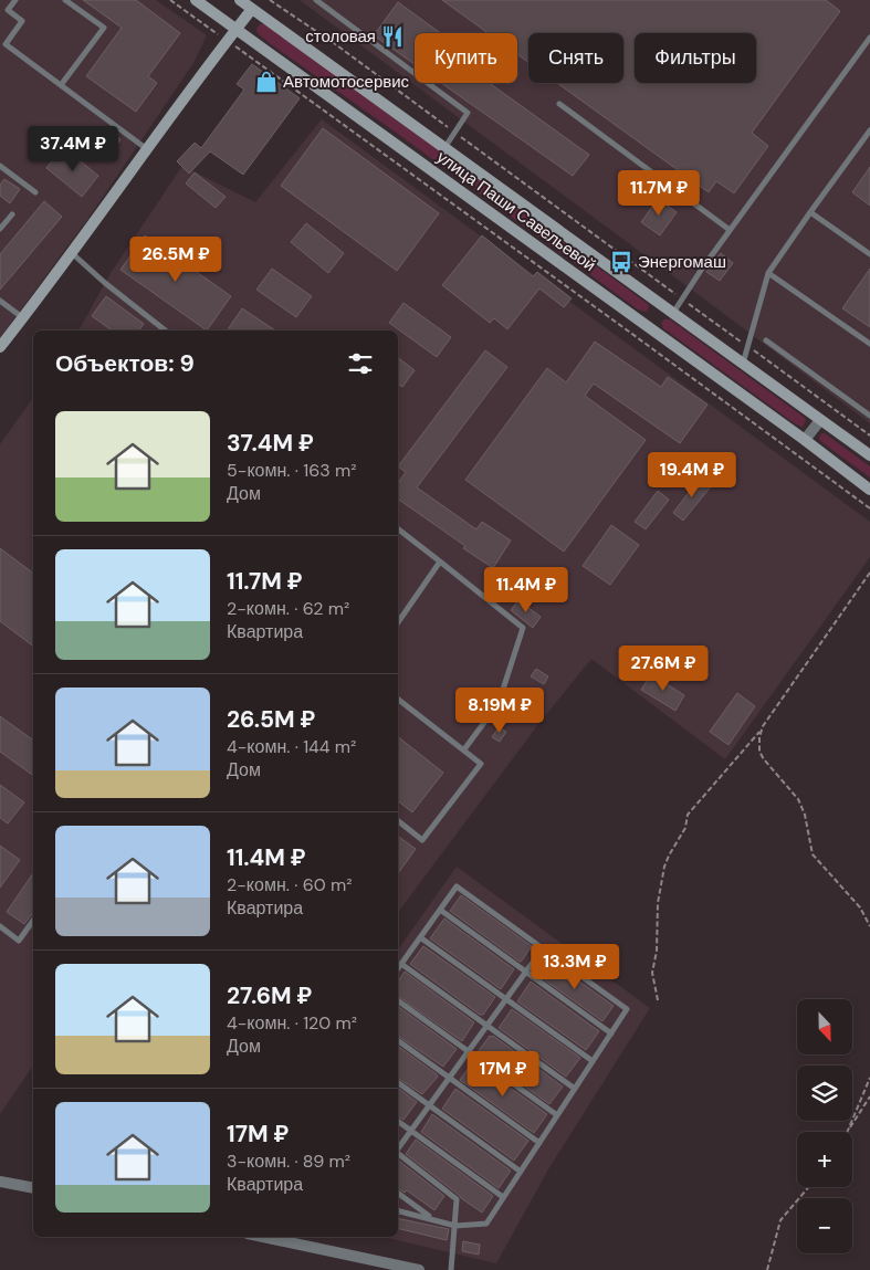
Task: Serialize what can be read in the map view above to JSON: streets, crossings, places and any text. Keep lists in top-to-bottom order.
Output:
{
  "streets": {
    "street": ["улица Паши Савельевой"]
  },
  "places": {
    "restaurant": ["столовая"],
    "shop": ["Автомотосервис"],
    "bus stop": ["Энергомаш"]
  },
  "north": "bottom",
  "page": {
    "chip": ["Купить", "Снять", "Фильтры"],
    "price": [
      "37.4M ₽",
      "11.7M ₽",
      "26.5M ₽",
      "19.4M ₽",
      "11.4M ₽",
      "27.6M ₽",
      "8.19M ₽",
      "13.3M ₽",
      "17M ₽"
    ],
    "heading": "Объектов: 9",
    "list": [
      {
        "name": "37.4M ₽",
        "note": "5-комн. · 163 m² · Дом"
      },
      {
        "name": "11.7M ₽",
        "note": "2-комн. · 62 m² · Квартира"
      },
      {
        "name": "26.5M ₽",
        "note": "4-комн. · 144 m² · Дом"
      },
      {
        "name": "11.4M ₽",
        "note": "2-комн. · 60 m² · Квартира"
      },
      {
        "name": "27.6M ₽",
        "note": "4-комн. · 120 m² · Дом"
      },
      {
        "name": "17M ₽",
        "note": "3-комн. · 89 m² · Квартира"
      }
    ],
    "map_buttons": ["+", "−"]
  }
}
